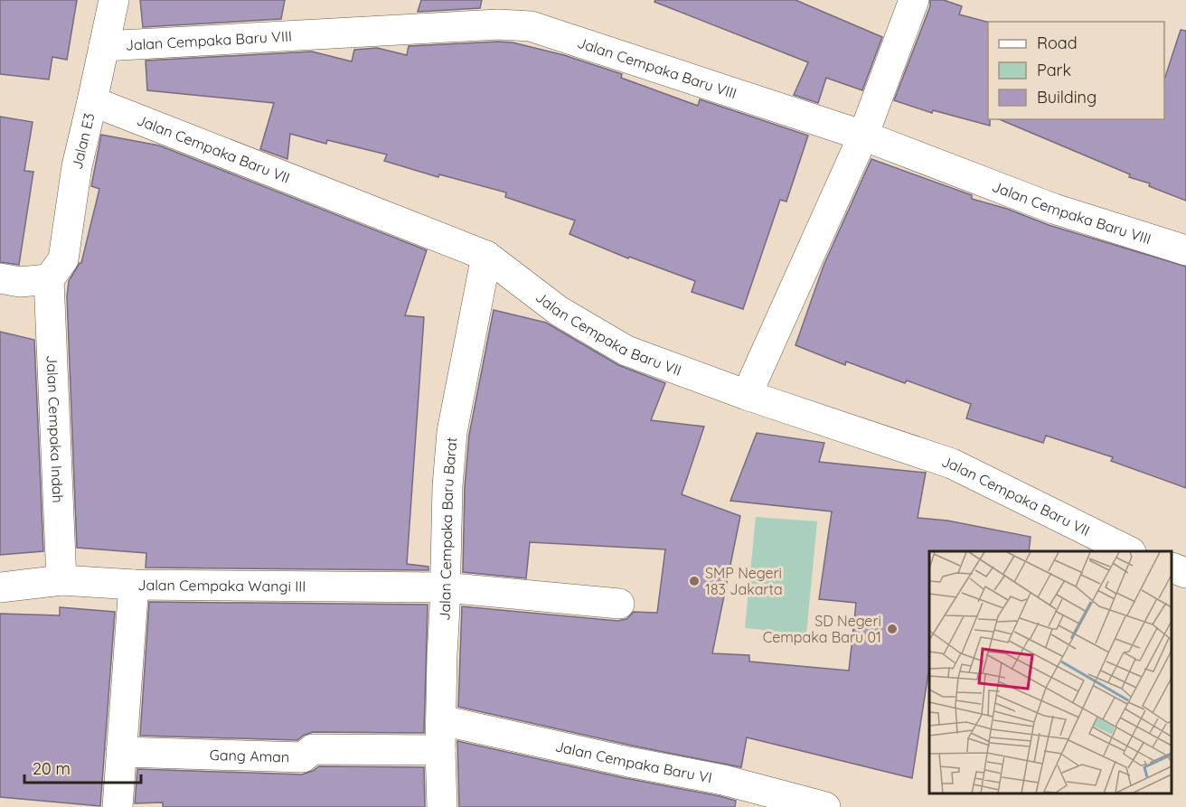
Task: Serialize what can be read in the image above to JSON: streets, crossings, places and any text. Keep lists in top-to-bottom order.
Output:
{
  "streets": {
    "street": [
      "Jalan Cempaka Baru VIII",
      "Jalan E3",
      "Jalan Cempaka Baru VII",
      "Jalan Cempaka Indah",
      "Jalan Cempaka Baru Barat",
      "Jalan Cempaka Wangi III",
      "Gang Aman",
      "Jalan Cempaka Baru VI"
    ]
  },
  "crossings": [
    ["Jalan Cempaka Baru VIII", "Jalan E3"],
    ["Jalan E3", "Jalan Cempaka Baru VII"],
    ["Jalan E3", "Jalan Cempaka Indah"],
    ["Jalan Cempaka Baru VII", "Jalan Cempaka Baru Barat"],
    ["Jalan Cempaka Indah", "Jalan Cempaka Wangi III"],
    ["Jalan Cempaka Baru Barat", "Jalan Cempaka Wangi III"],
    ["Jalan Cempaka Baru Barat", "Gang Aman"],
    ["Jalan Cempaka Baru Barat", "Jalan Cempaka Baru VI"]
  ],
  "places": ["SMP Negeri 183 Jakarta", "SD Negeri Cempaka Baru 01"],
  "legend": ["Road", "Park", "Building"],
  "scale_bar": "20 m"
}
